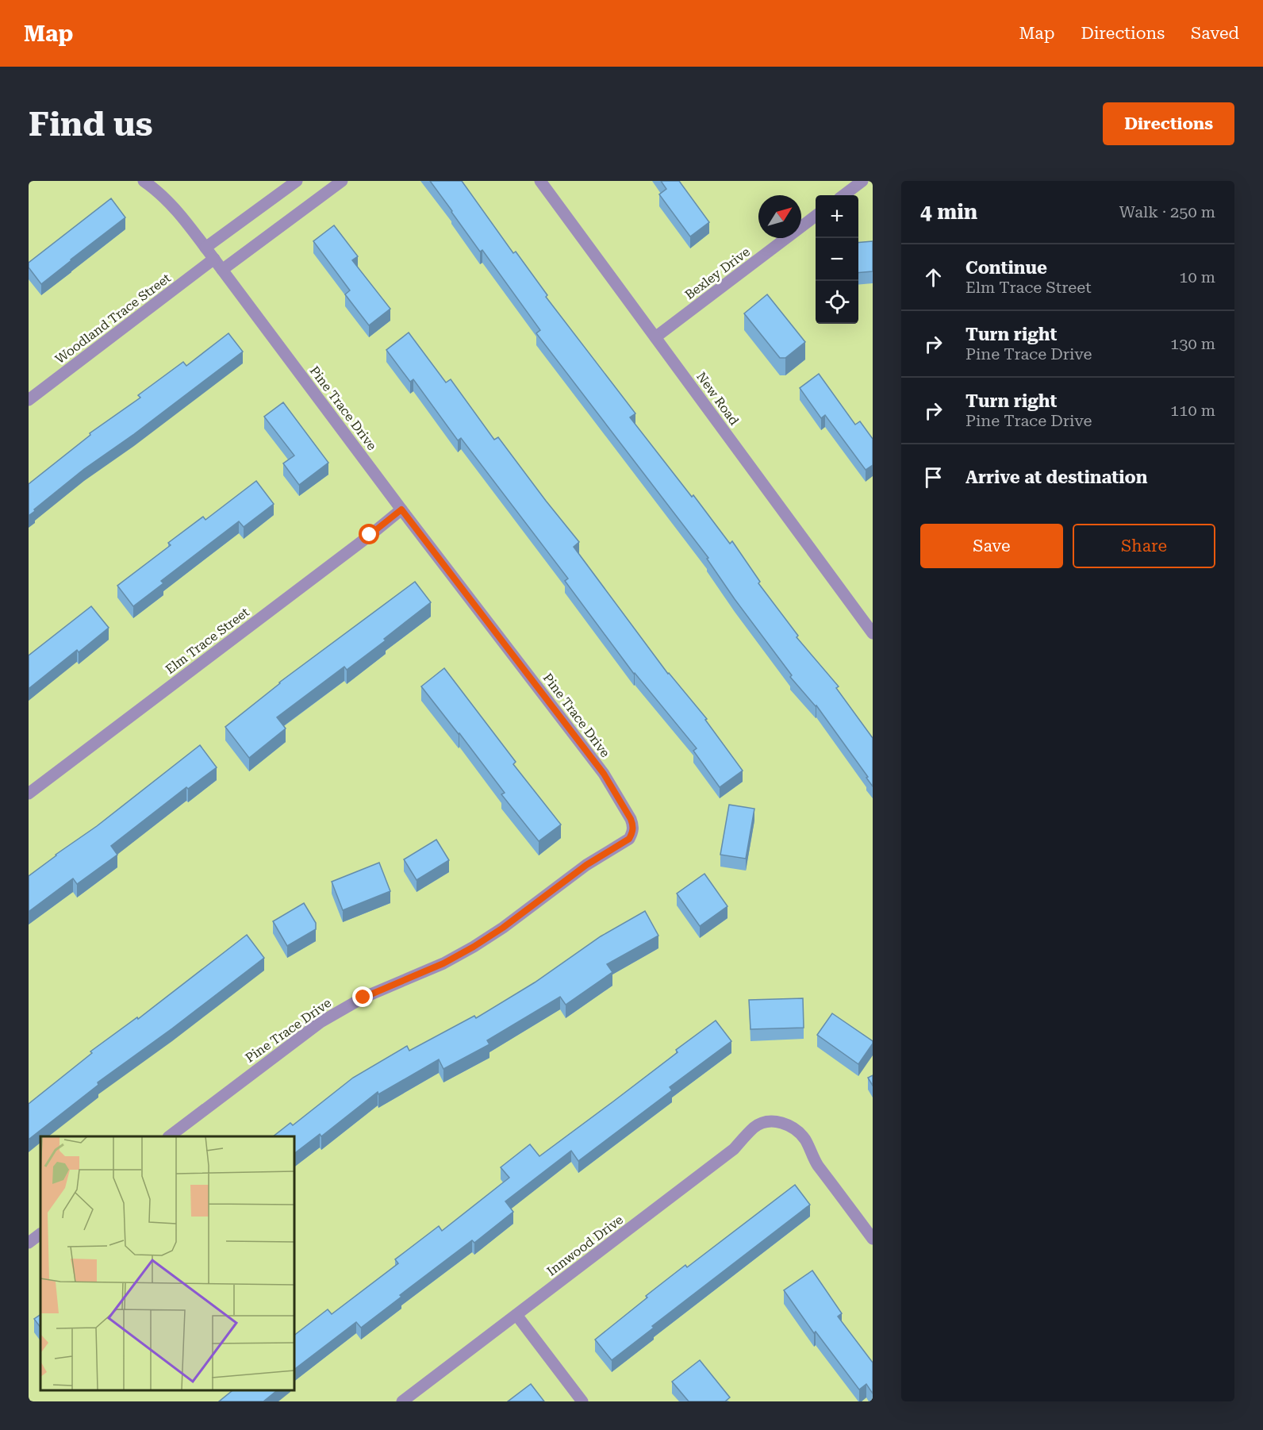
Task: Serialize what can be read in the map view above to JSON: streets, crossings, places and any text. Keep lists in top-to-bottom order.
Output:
{
  "streets": {
    "street": [
      "Bexley Drive",
      "Woodland Trace Street",
      "New Road",
      "Pine Trace Drive",
      "Elm Trace Street",
      "Innwood Drive"
    ]
  },
  "crossings": [
    ["Bexley Drive", "New Road"],
    ["Woodland Trace Street", "Pine Trace Drive"],
    ["Pine Trace Drive", "Elm Trace Street"]
  ],
  "north": "top right",
  "page": {
    "header": "Map",
    "nav": ["Map", "Directions", "Saved"],
    "buttons": [
      "Directions",
      ["Save", "Share"]
    ],
    "title": "Find us",
    "heading": ["4 min", "Walk · 250 m"],
    "map_buttons": ["+", "−"],
    "list": [
      ["Continue", "Elm Trace Street", "10 m"],
      ["Turn right", "Pine Trace Drive", "130 m"],
      ["Turn right", "Pine Trace Drive", "110 m"],
      "Arrive at destination"
    ]
  }
}
